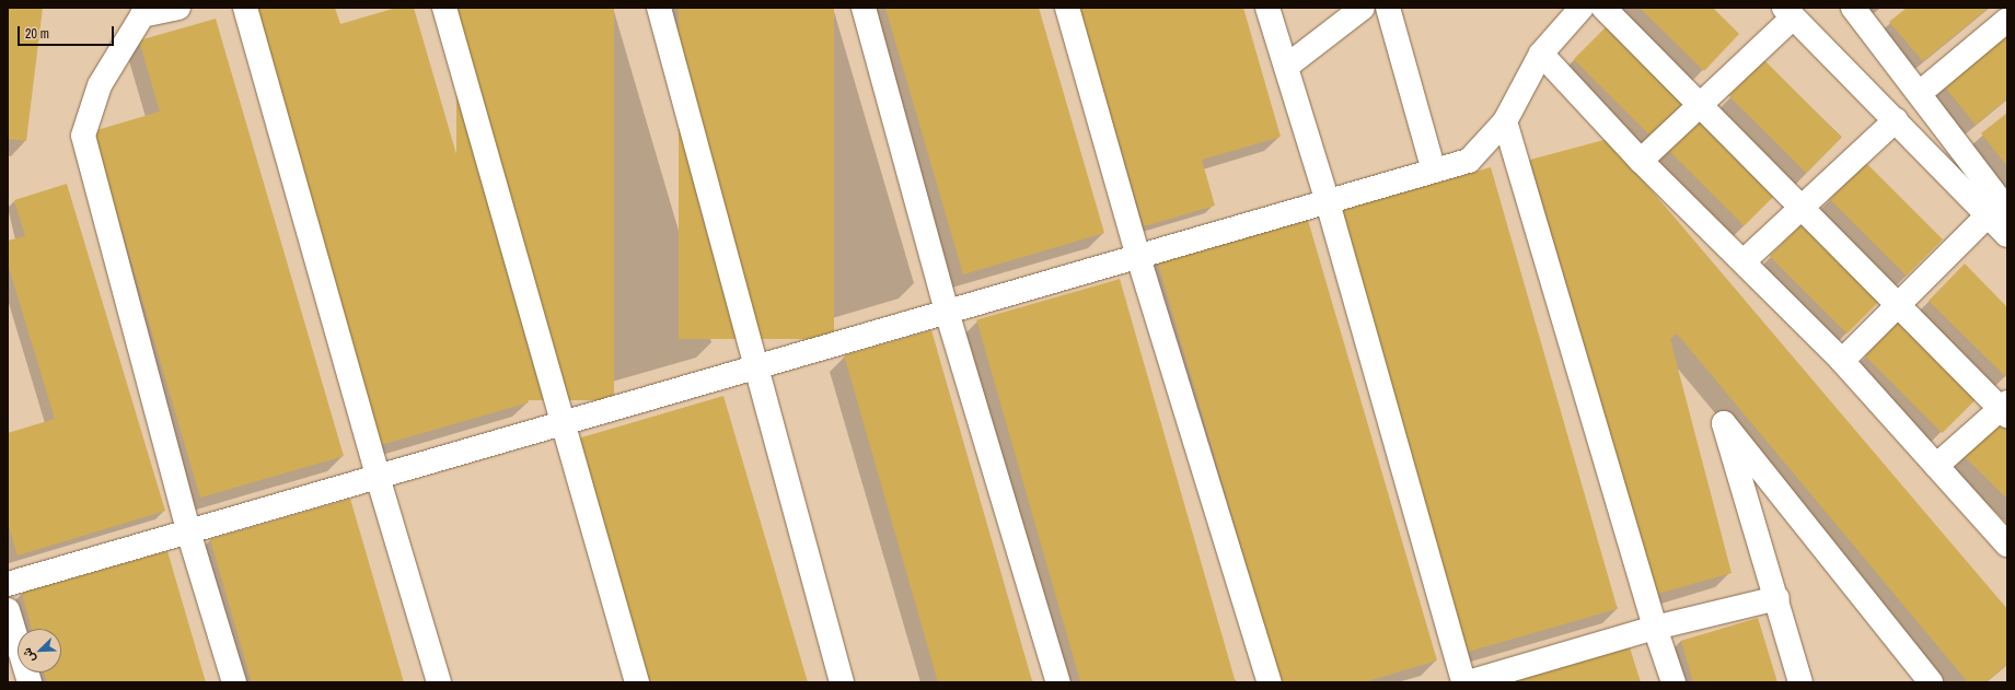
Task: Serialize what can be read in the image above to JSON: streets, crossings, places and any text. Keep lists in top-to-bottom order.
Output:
{
  "scale_bar": "20 m",
  "north": "bottom left"
}
